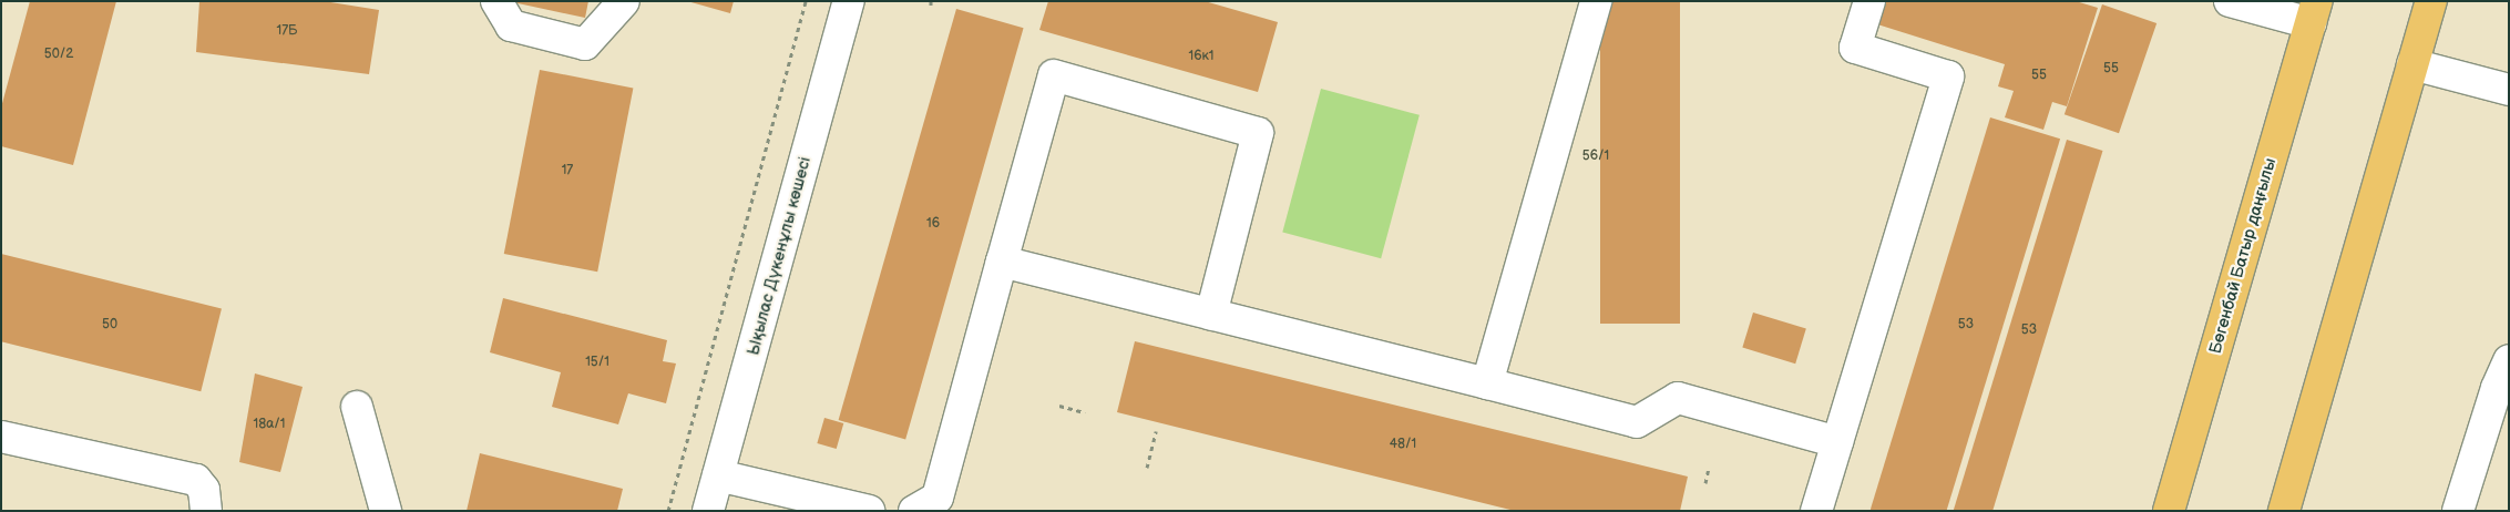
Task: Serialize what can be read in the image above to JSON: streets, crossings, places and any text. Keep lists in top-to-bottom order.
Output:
{
  "streets": {
    "main road": ["Бөгенбай Батыр даңғылы"],
    "street": ["Ықылас Дүкенұлы көшесі"]
  },
  "house_numbers": [
    "17Б",
    "50/2",
    "16к1",
    "55",
    "55",
    "56/1",
    "17",
    "16",
    "50",
    "53",
    "53",
    "15/1",
    "18а/1",
    "48/1"
  ]
}
